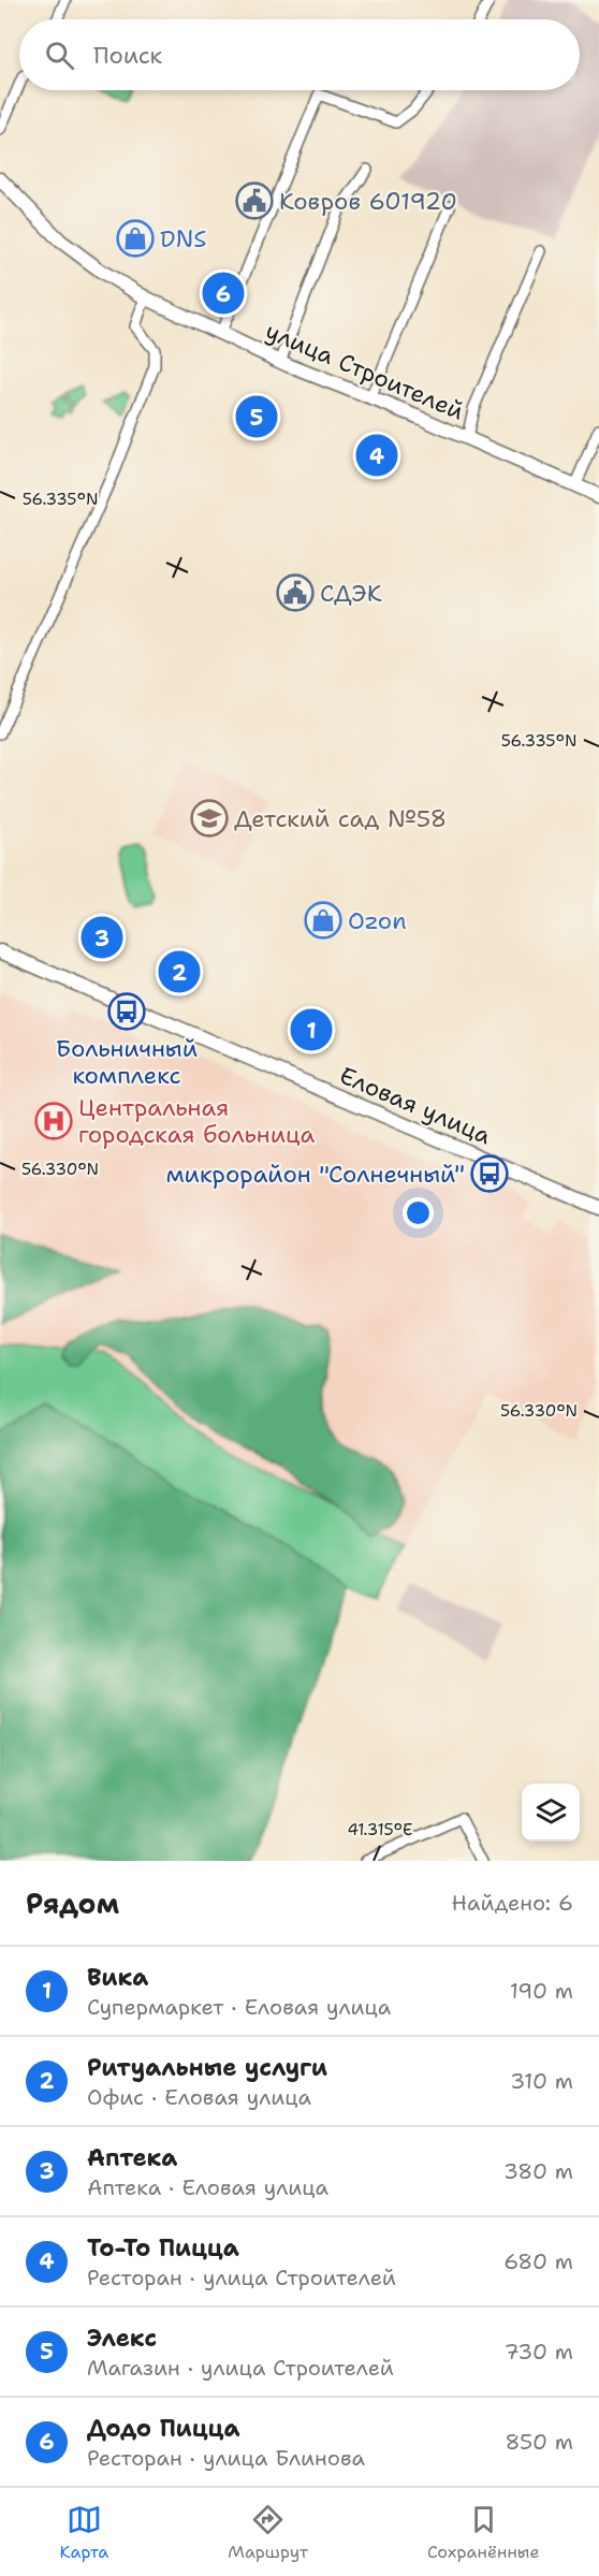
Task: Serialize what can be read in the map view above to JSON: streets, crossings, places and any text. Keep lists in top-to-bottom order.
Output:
{
  "streets": {
    "main road": ["улица Строителей", "Еловая улица"]
  },
  "places": {
    "public building": ["Ковров 601920", "СДЭК"],
    "shop": ["DNS", "Ozon"],
    "school or university": ["Детский сад №58"],
    "bus stop": ["Больничный комплекс", "микрорайон \"Солнечный\""],
    "hospital": ["Центральная городская больница"]
  },
  "page": {
    "search": "Поиск",
    "pins": [
      "6",
      "5",
      "4",
      "3",
      "2",
      "1"
    ],
    "heading": ["Рядом", "Найдено: 6"],
    "list": [
      {
        "mark": "1",
        "name": "Вика",
        "note": "Супермаркет · Еловая улица",
        "value": "190 m"
      },
      {
        "mark": "2",
        "name": "Ритуальные услуги",
        "note": "Офис · Еловая улица",
        "value": "310 m"
      },
      {
        "mark": "3",
        "name": "Аптека",
        "note": "Аптека · Еловая улица",
        "value": "380 m"
      },
      {
        "mark": "4",
        "name": "То-То Пицца",
        "note": "Ресторан · улица Строителей",
        "value": "680 m"
      },
      {
        "mark": "5",
        "name": "Элекс",
        "note": "Магазин · улица Строителей",
        "value": "730 m"
      },
      {
        "mark": "6",
        "name": "Додо Пицца",
        "note": "Ресторан · улица Блинова",
        "value": "850 m"
      }
    ],
    "nav": ["Карта", "Маршрут", "Сохранённые"]
  },
  "coordinates": ["56.335°N", "56.330°N", "41.315°E"]
}
